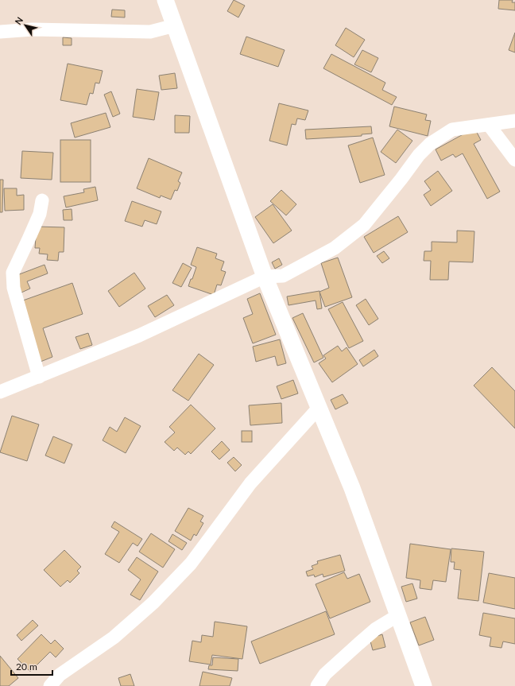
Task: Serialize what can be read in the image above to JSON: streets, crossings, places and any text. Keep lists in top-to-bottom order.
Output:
{
  "scale_bar": "20 m",
  "north": "top left"
}
